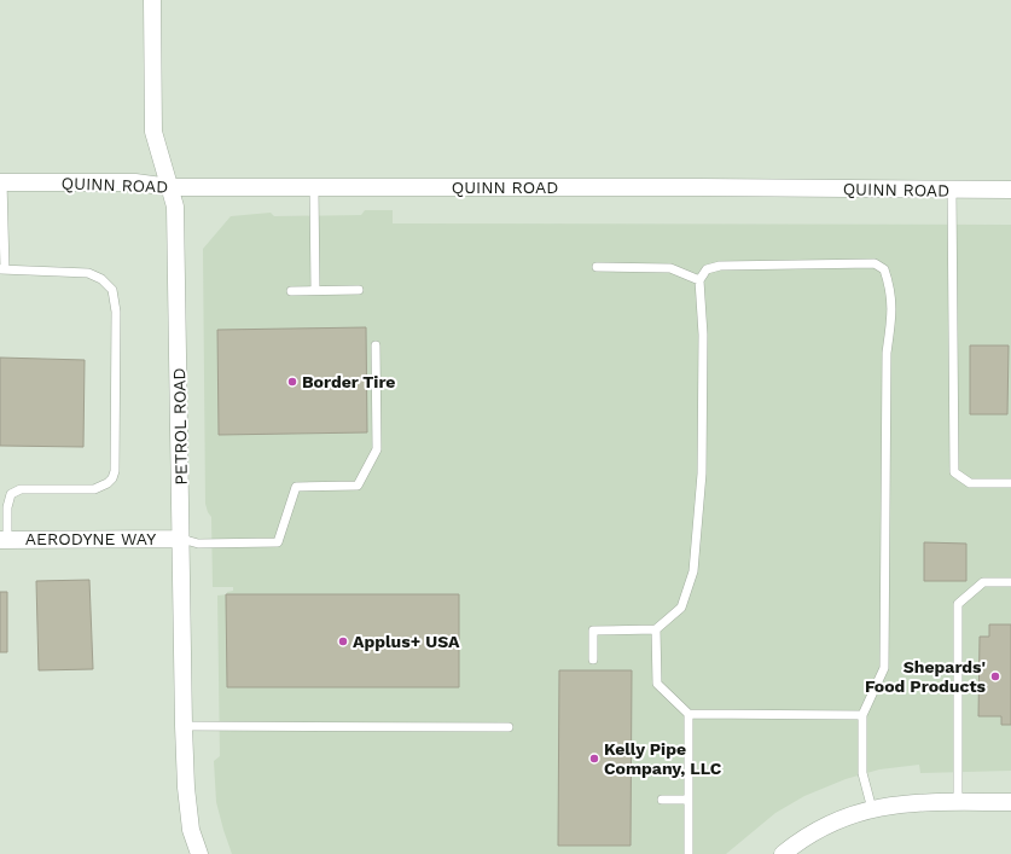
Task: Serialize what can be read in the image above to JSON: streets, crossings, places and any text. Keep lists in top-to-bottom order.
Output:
{
  "streets": {
    "street": ["QUINN ROAD", "PETROL ROAD", "AERODYNE WAY"]
  },
  "crossings": [
    ["QUINN ROAD", "PETROL ROAD"],
    ["PETROL ROAD", "AERODYNE WAY"]
  ],
  "places": [
    "Border Tire",
    "Applus+ USA",
    "Shepards' Food Products",
    "Kelly Pipe Company, LLC"
  ]
}
